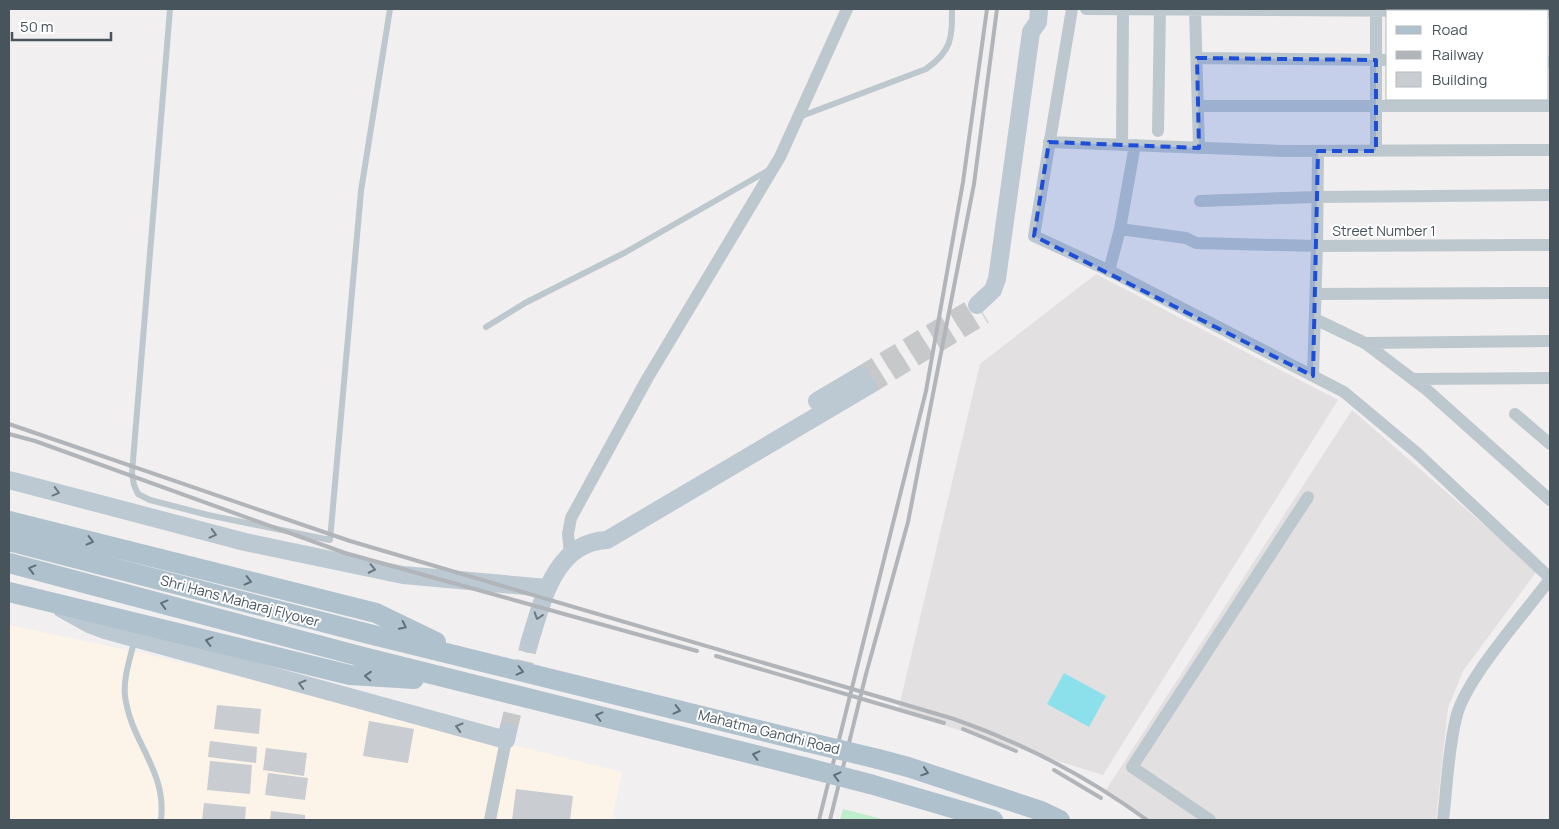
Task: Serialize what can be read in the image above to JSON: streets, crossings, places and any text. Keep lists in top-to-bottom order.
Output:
{
  "streets": {
    "main road": ["Shri Hans Maharaj Flyover", "Mahatma Gandhi Road"],
    "street": ["Street Number 1"]
  },
  "crossings": [
    ["Shri Hans Maharaj Flyover", "Mahatma Gandhi Road"]
  ],
  "legend": ["Road", "Railway", "Building"],
  "scale_bar": "50 m"
}
